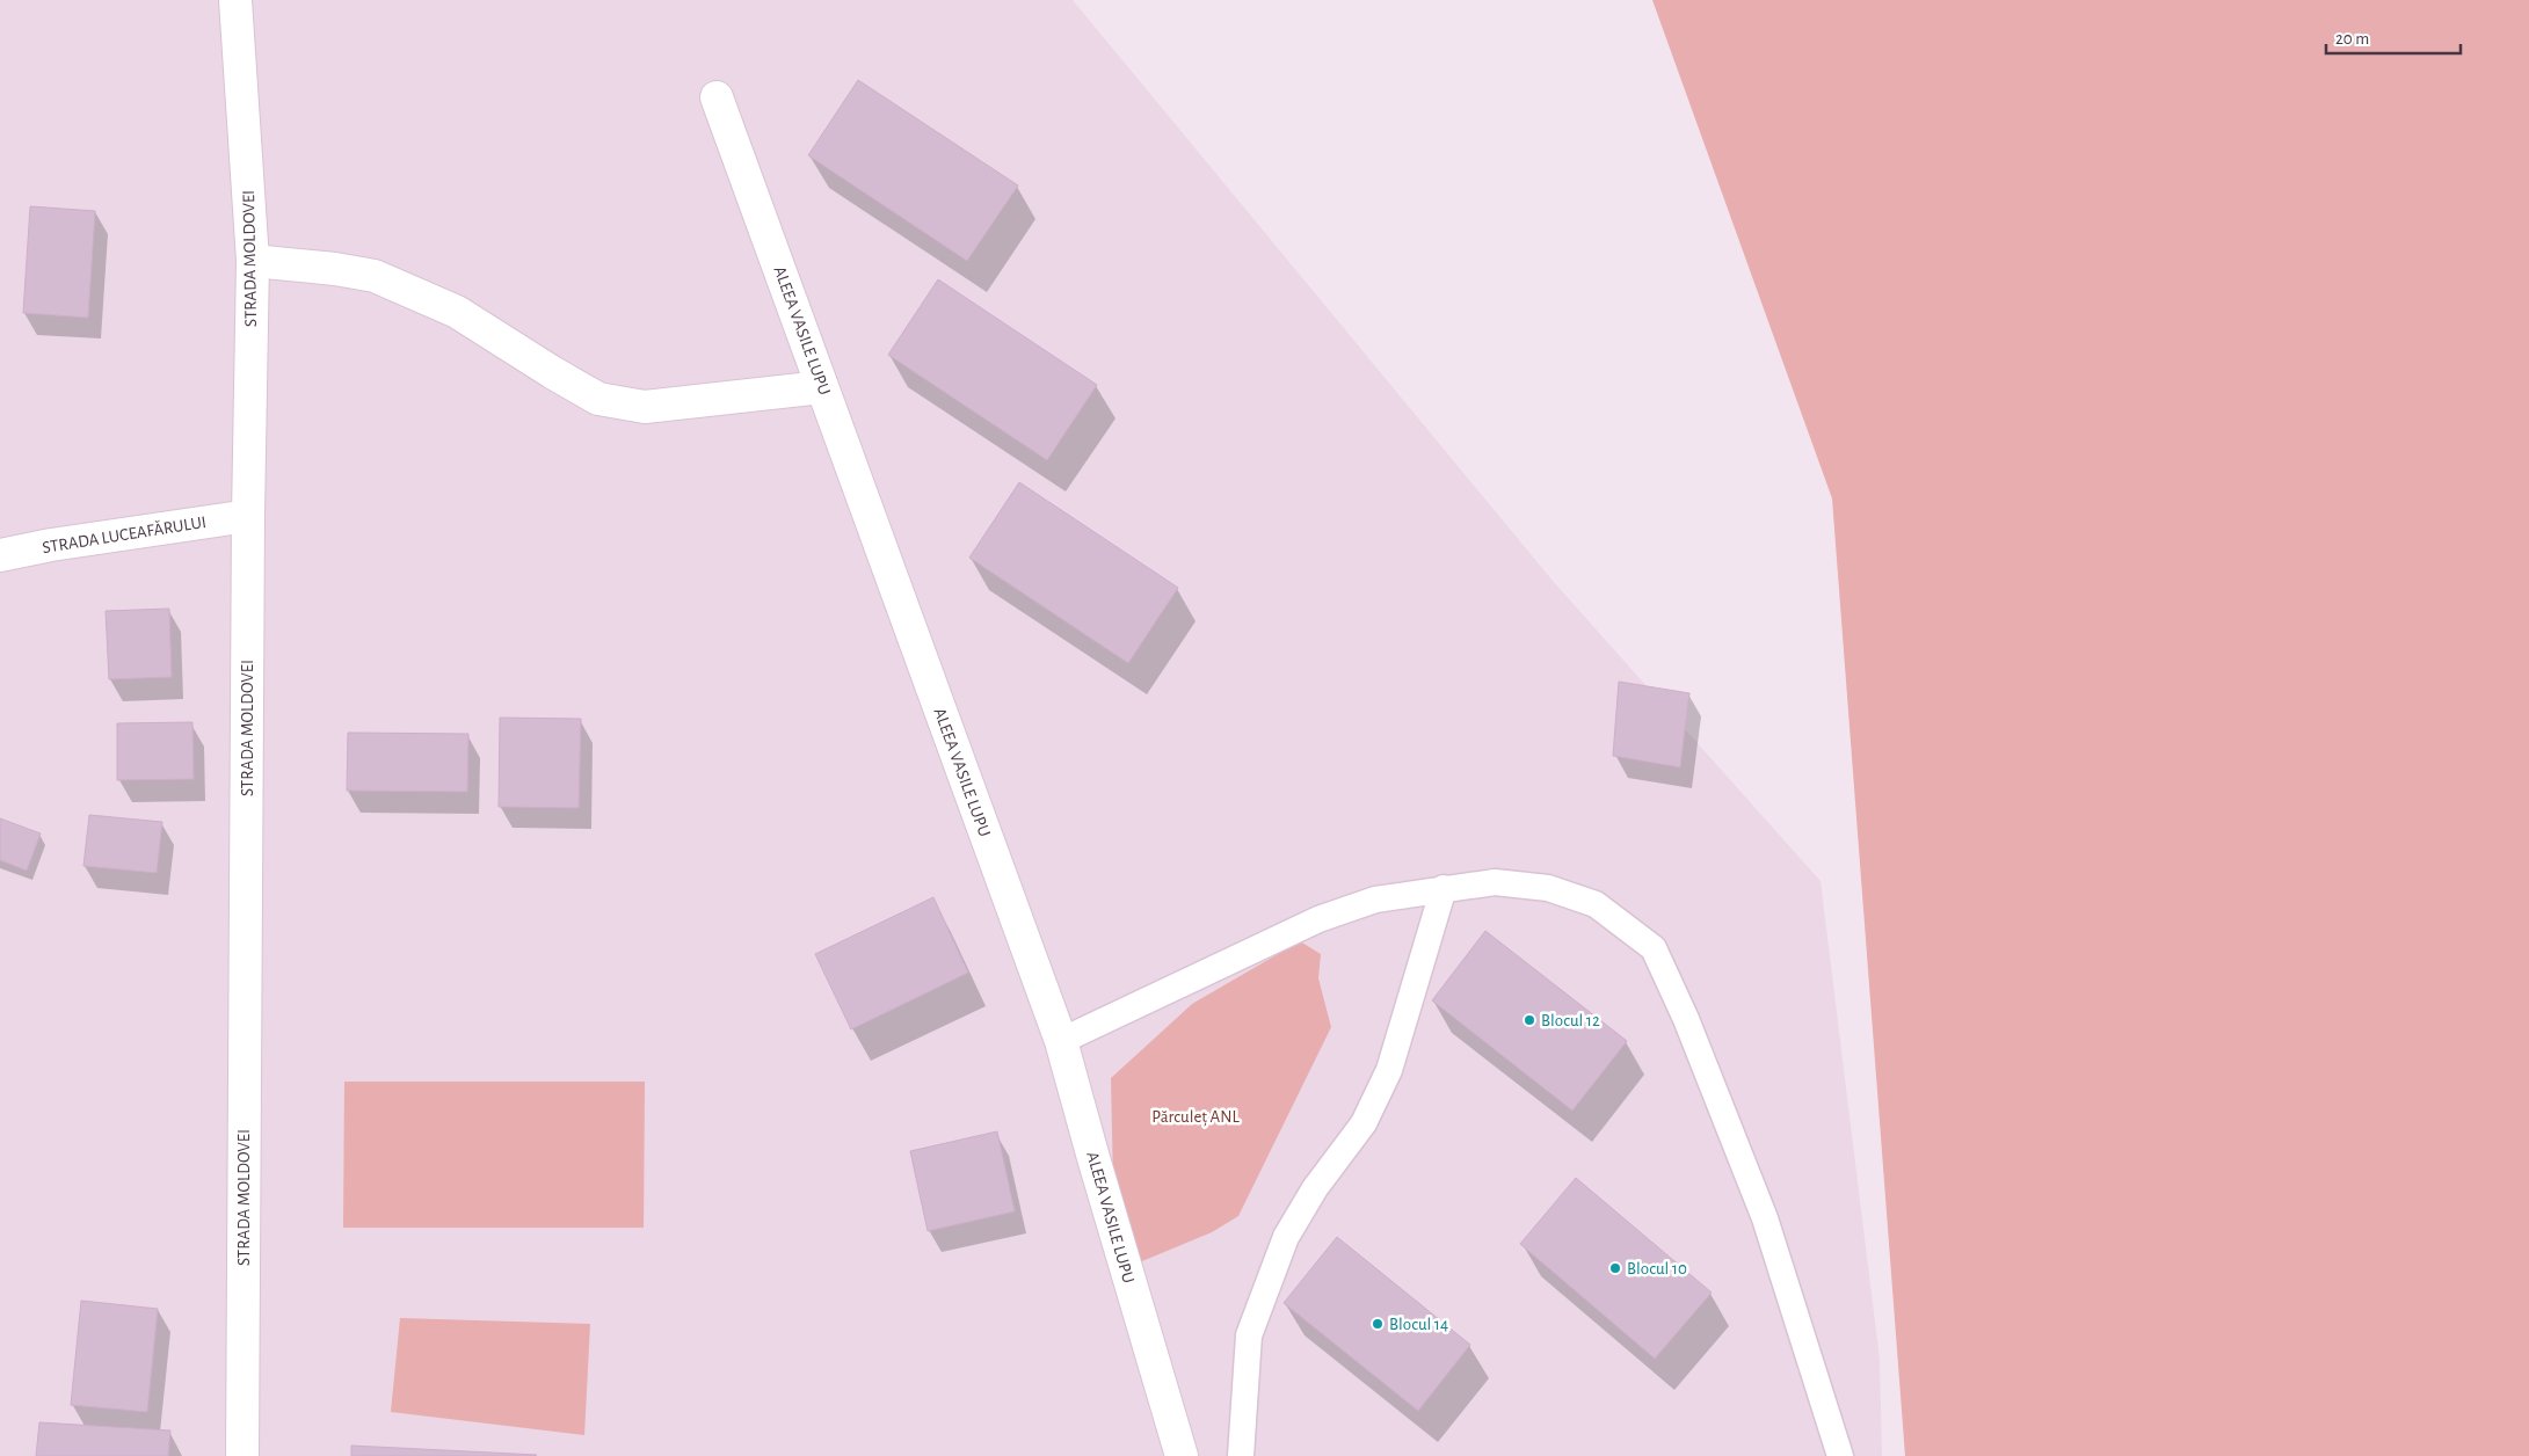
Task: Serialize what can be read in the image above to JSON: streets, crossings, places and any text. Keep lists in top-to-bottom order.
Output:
{
  "streets": {
    "street": ["STRADA MOLDOVEI", "ALEEA VASILE LUPU", "STRADA LUCEAFĂRULUI"]
  },
  "crossings": [
    ["STRADA MOLDOVEI", "STRADA LUCEAFĂRULUI"]
  ],
  "parks": ["Părculeț ANL"],
  "places": ["Blocul 12", "Blocul 10", "Blocul 14"],
  "scale_bar": "20 m"
}
